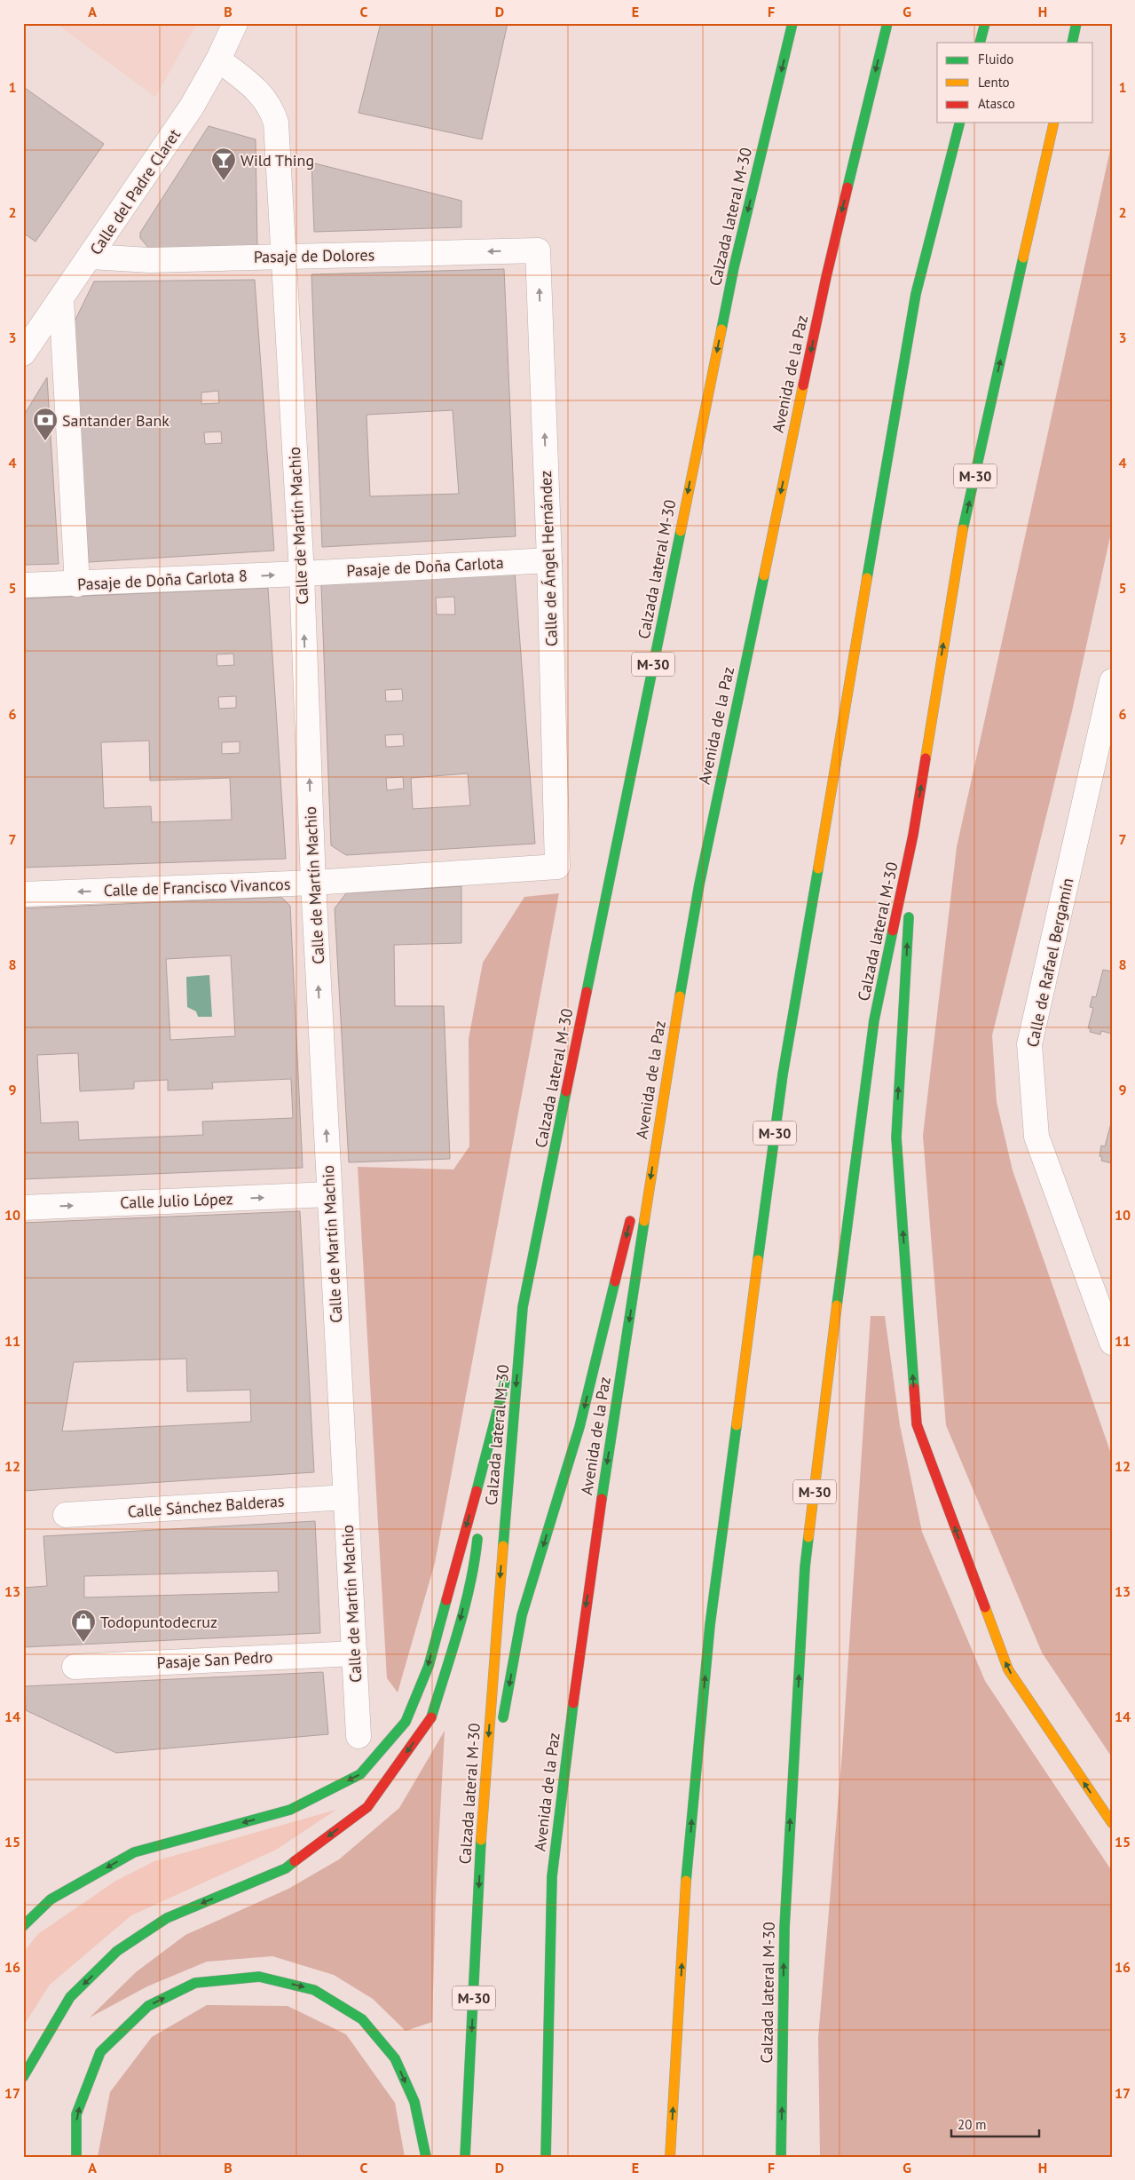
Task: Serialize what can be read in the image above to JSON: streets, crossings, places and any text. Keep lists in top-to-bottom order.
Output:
{
  "streets": {
    "highway": ["Calzada lateral M-30", "Avenida de la Paz", "M-30"],
    "street": [
      "Calle del Padre Claret",
      "Pasaje de Dolores",
      "Calle de Martín Machio",
      "Calle de Ángel Hernández",
      "Pasaje de Doña Carlota",
      "Pasaje de Doña Carlota 8",
      "Calle de Francisco Vivancos",
      "Calle de Rafael Bergamín",
      "Calle Julio López",
      "Calle Sánchez Balderas",
      "Pasaje San Pedro"
    ]
  },
  "crossings": [
    ["Calle del Padre Claret", "Pasaje de Dolores"],
    ["Calle del Padre Claret", "Calle de Martín Machio"],
    ["Pasaje de Dolores", "Calle de Martín Machio"],
    ["Pasaje de Dolores", "Calle de Ángel Hernández"],
    ["Calle de Martín Machio", "Pasaje de Doña Carlota"],
    ["Calle de Martín Machio", "Pasaje de Doña Carlota 8"],
    ["Calle de Martín Machio", "Calle de Francisco Vivancos"],
    ["Calle de Martín Machio", "Calle Julio López"],
    ["Calle de Martín Machio", "Calle Sánchez Balderas"],
    ["Calle de Martín Machio", "Pasaje San Pedro"],
    ["Calle de Ángel Hernández", "Pasaje de Doña Carlota"],
    ["Calle de Ángel Hernández", "Calle de Francisco Vivancos"],
    ["Pasaje de Doña Carlota", "Pasaje de Doña Carlota 8"]
  ],
  "one_way": [
    "Pasaje de Dolores",
    "Calle de Martín Machio",
    "Calle de Ángel Hernández",
    "Pasaje de Doña Carlota 8",
    "Calle de Francisco Vivancos",
    "Calle Julio López"
  ],
  "places": {
    "bar": ["Wild Thing"],
    "bank": ["Santander Bank"],
    "shop": ["Todopuntodecruz"]
  },
  "legend": ["Fluido", "Lento", "Atasco"],
  "scale_bar": "20 m",
  "grid": {
    "columns": [
      "A",
      "B",
      "C",
      "D",
      "E",
      "F",
      "G",
      "H"
    ],
    "rows": [
      "1",
      "2",
      "3",
      "4",
      "5",
      "6",
      "7",
      "8",
      "9",
      "10",
      "11",
      "12",
      "13",
      "14",
      "15",
      "16",
      "17"
    ]
  }
}
